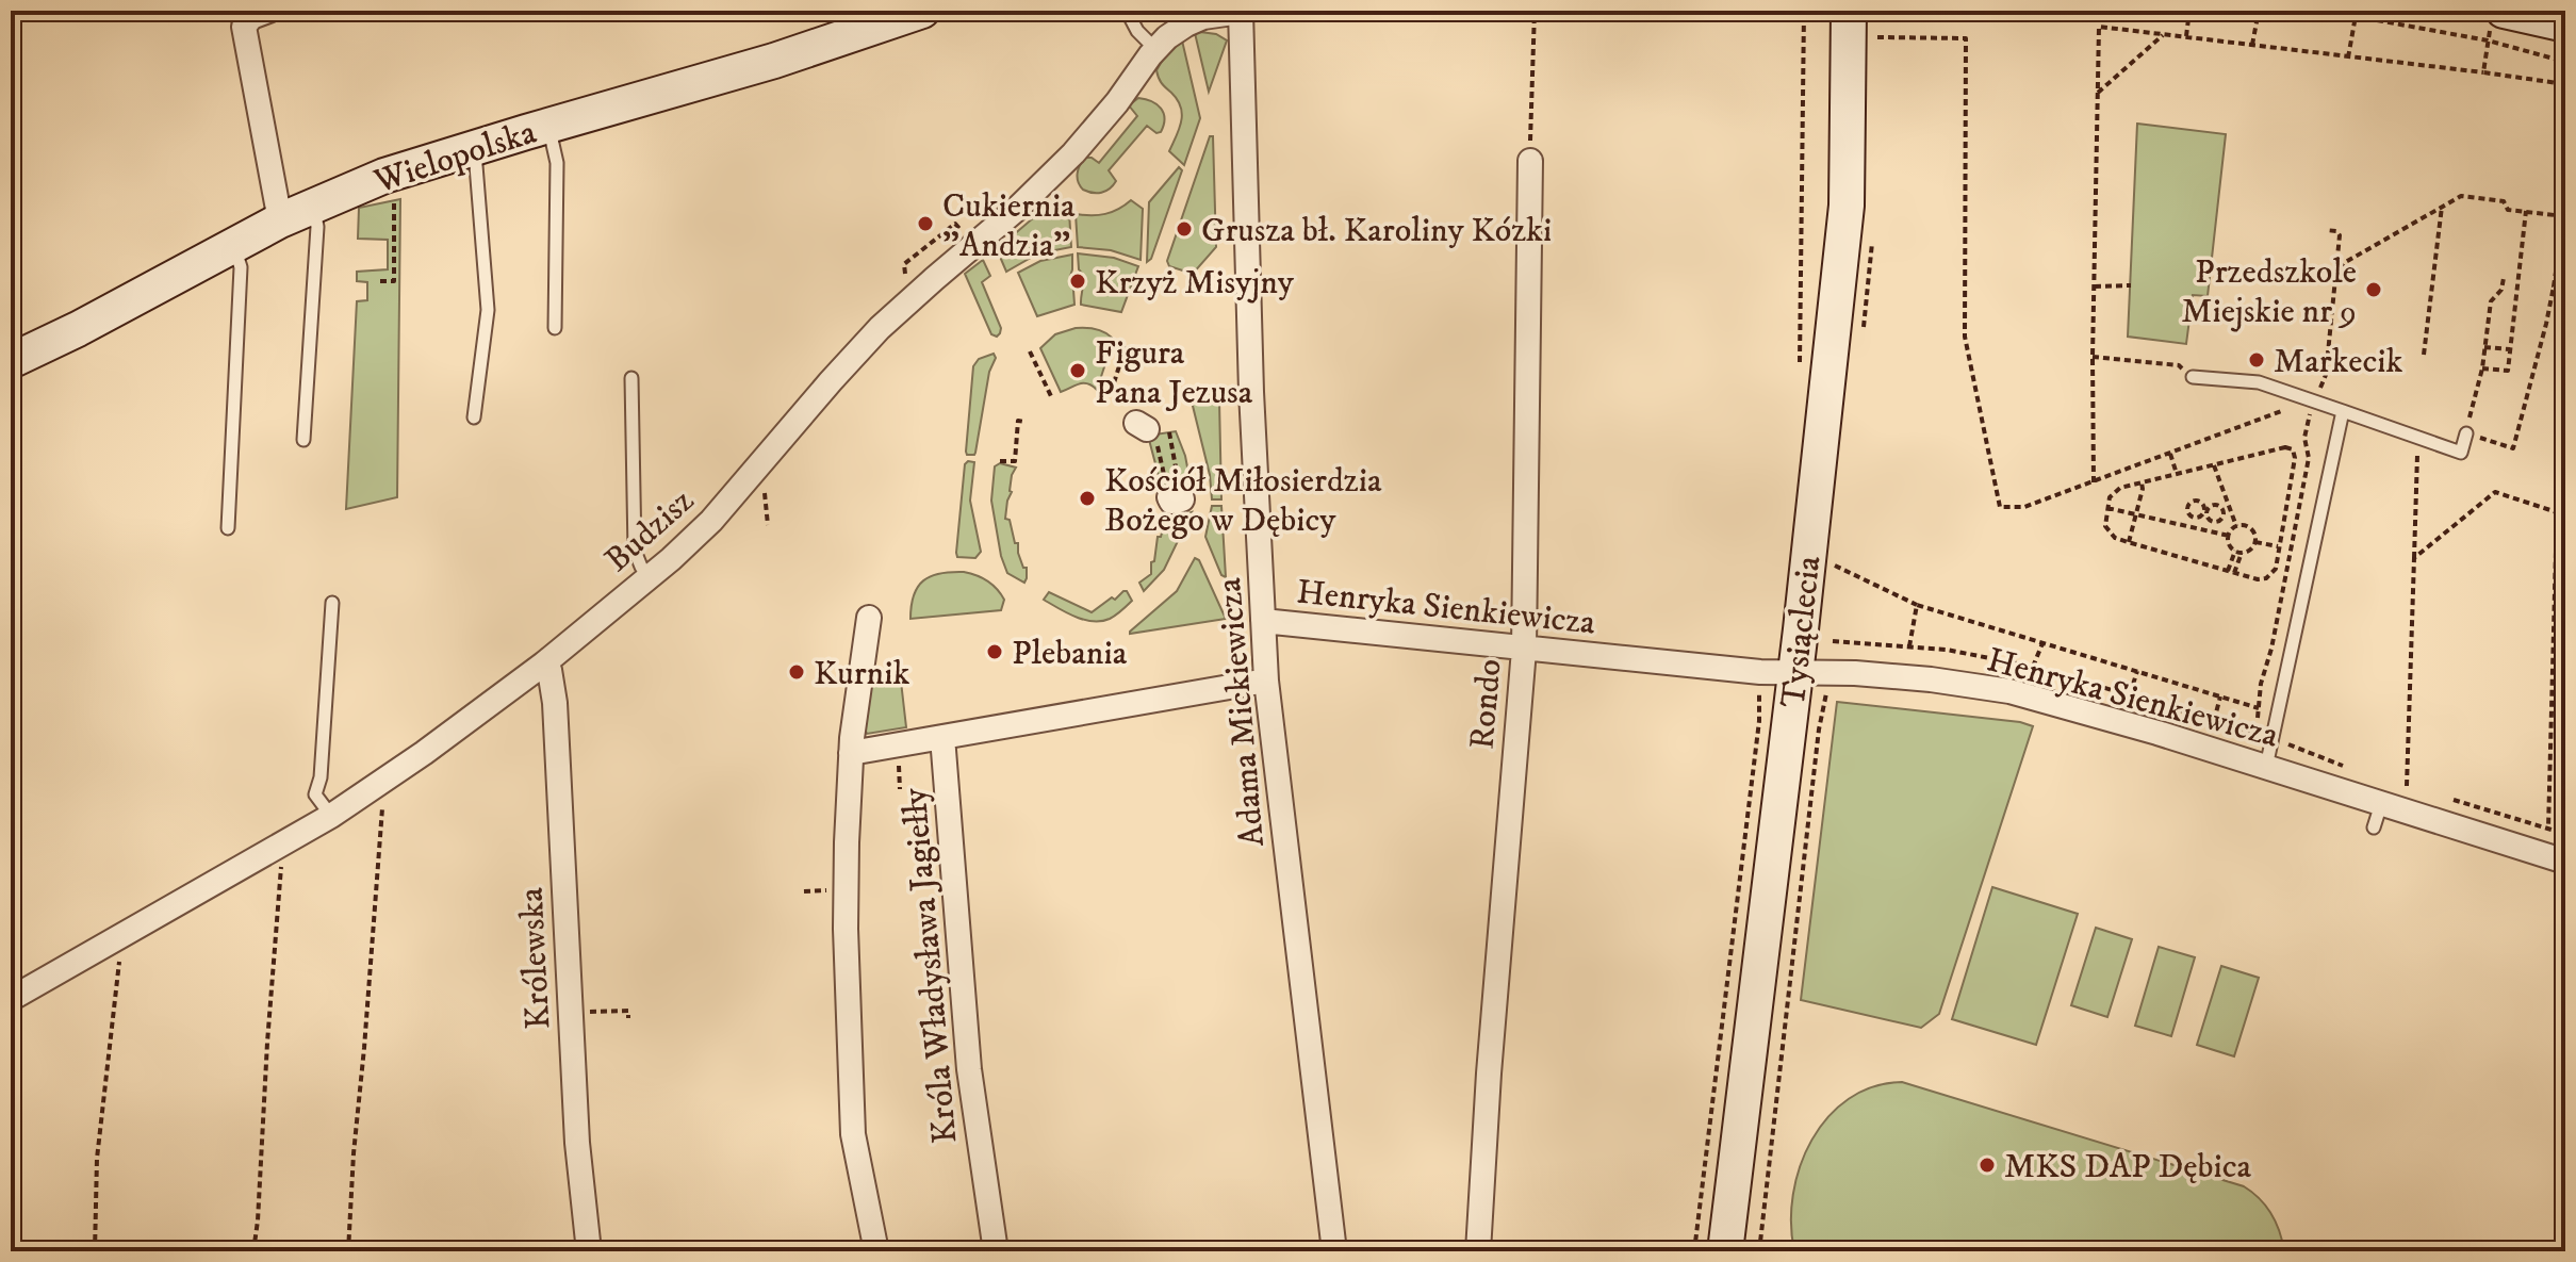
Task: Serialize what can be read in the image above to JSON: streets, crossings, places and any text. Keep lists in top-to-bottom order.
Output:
{
  "streets": {
    "street": [
      "Wielopolska",
      "Budzisz",
      "Henryka Sienkiewicza",
      "Tysiąclecia",
      "Rondo",
      "Adama Mickiewicza",
      "Królewska",
      "Króla Władysława Jagiełły"
    ]
  },
  "crossings": [
    ["Budzisz", "Adama Mickiewicza"],
    ["Budzisz", "Królewska"],
    ["Henryka Sienkiewicza", "Tysiąclecia"],
    ["Henryka Sienkiewicza", "Rondo"],
    ["Henryka Sienkiewicza", "Adama Mickiewicza"],
    ["Adama Mickiewicza", "Króla Władysława Jagiełły"]
  ],
  "places": [
    "Cukiernia \"Andzia\"",
    "Grusza bł. Karoliny Kózki",
    "Krzyż Misyjny",
    "Przedszkole Miejskie nr 9",
    "Markecik",
    "Figura Pana Jezusa",
    "Kościół Miłosierdzia Bożego w Dębicy",
    "Plebania",
    "Kurnik",
    "MKS DAP Dębica"
  ]
}
